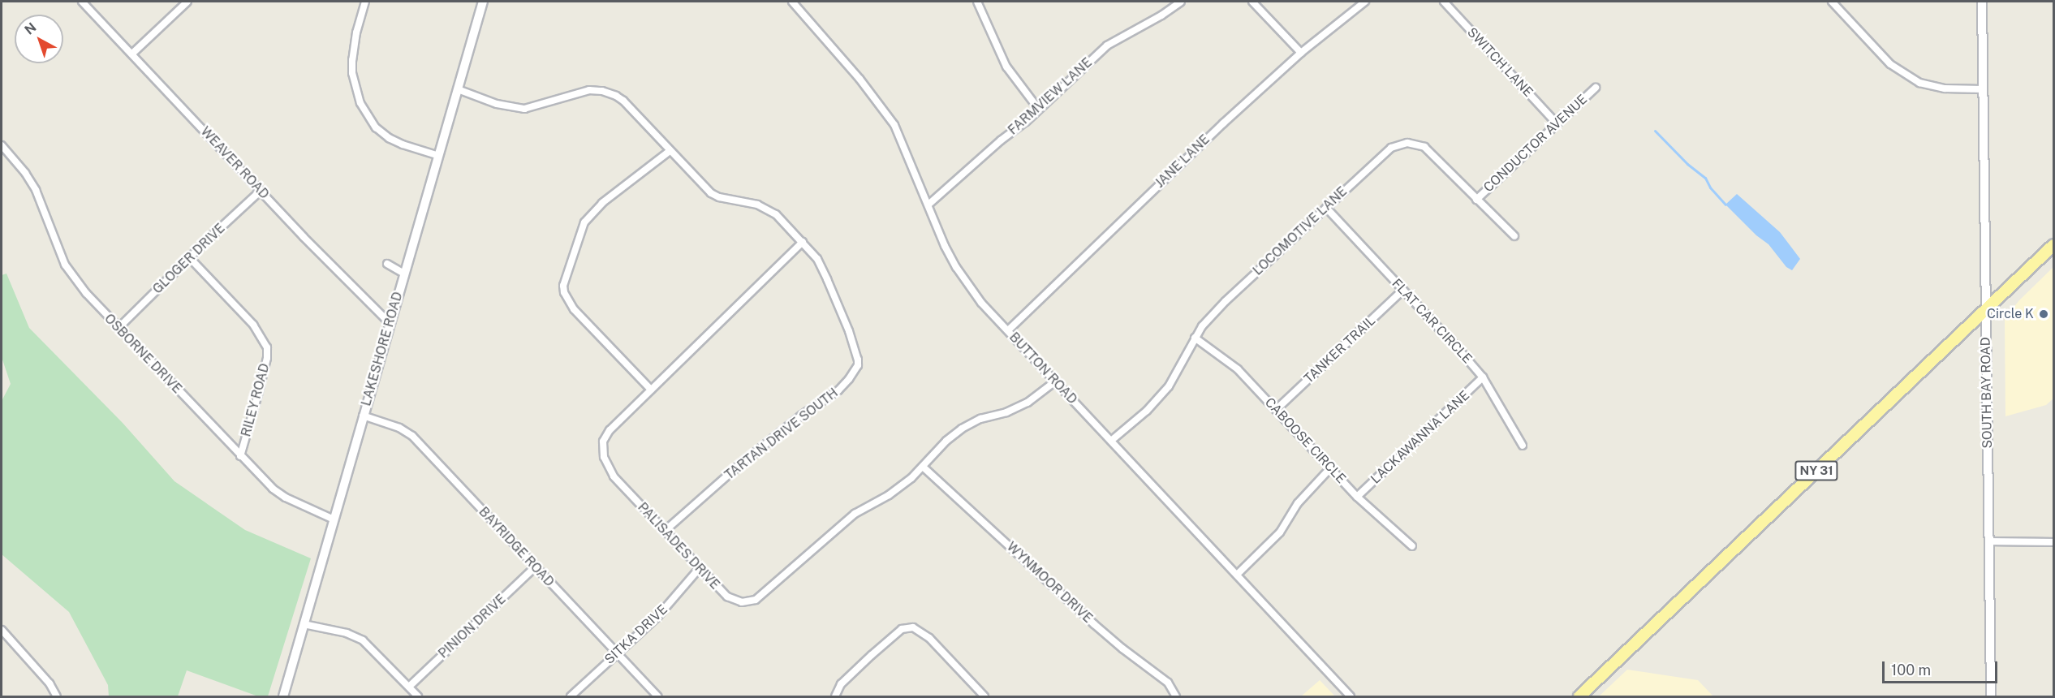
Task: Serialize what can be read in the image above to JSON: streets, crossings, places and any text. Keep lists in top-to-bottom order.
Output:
{
  "streets": {
    "main road": ["NY 31"],
    "street": [
      "SWITCH LANE",
      "FARMVIEW LANE",
      "CONDUCTOR AVENUE",
      "JANE LANE",
      "WEAVER ROAD",
      "LOCOMOTIVE LANE",
      "GLOGER DRIVE",
      "FLAT CAR CIRCLE",
      "LAKESHORE ROAD",
      "TANKER TRAIL",
      "OSBORNE DRIVE",
      "BUTTON ROAD",
      "SOUTH BAY ROAD",
      "RILEY ROAD",
      "TARTAN DRIVE SOUTH",
      "LACKAWANNA LANE",
      "CABOOSE CIRCLE",
      "PALISADES DRIVE",
      "BAYRIDGE ROAD",
      "WYNMOOR DRIVE",
      "PINION DRIVE",
      "SITKA DRIVE"
    ]
  },
  "crossings": [
    ["SWITCH LANE", "CONDUCTOR AVENUE"],
    ["FARMVIEW LANE", "BUTTON ROAD"],
    ["CONDUCTOR AVENUE", "LOCOMOTIVE LANE"],
    ["JANE LANE", "BUTTON ROAD"],
    ["WEAVER ROAD", "GLOGER DRIVE"],
    ["WEAVER ROAD", "LAKESHORE ROAD"],
    ["LOCOMOTIVE LANE", "FLAT CAR CIRCLE"],
    ["LOCOMOTIVE LANE", "BUTTON ROAD"],
    ["LOCOMOTIVE LANE", "CABOOSE CIRCLE"],
    ["GLOGER DRIVE", "OSBORNE DRIVE"],
    ["GLOGER DRIVE", "RILEY ROAD"],
    ["FLAT CAR CIRCLE", "TANKER TRAIL"],
    ["FLAT CAR CIRCLE", "LACKAWANNA LANE"],
    ["LAKESHORE ROAD", "OSBORNE DRIVE"],
    ["LAKESHORE ROAD", "BAYRIDGE ROAD"],
    ["TANKER TRAIL", "CABOOSE CIRCLE"],
    ["OSBORNE DRIVE", "RILEY ROAD"],
    ["BUTTON ROAD", "PALISADES DRIVE"],
    ["SOUTH BAY ROAD", "NY 31"],
    ["TARTAN DRIVE SOUTH", "PALISADES DRIVE"],
    ["LACKAWANNA LANE", "CABOOSE CIRCLE"],
    ["PALISADES DRIVE", "WYNMOOR DRIVE"],
    ["PALISADES DRIVE", "SITKA DRIVE"],
    ["BAYRIDGE ROAD", "PINION DRIVE"],
    ["BAYRIDGE ROAD", "SITKA DRIVE"]
  ],
  "places": ["Circle K"],
  "scale_bar": "100 m",
  "north": "top left"
}
